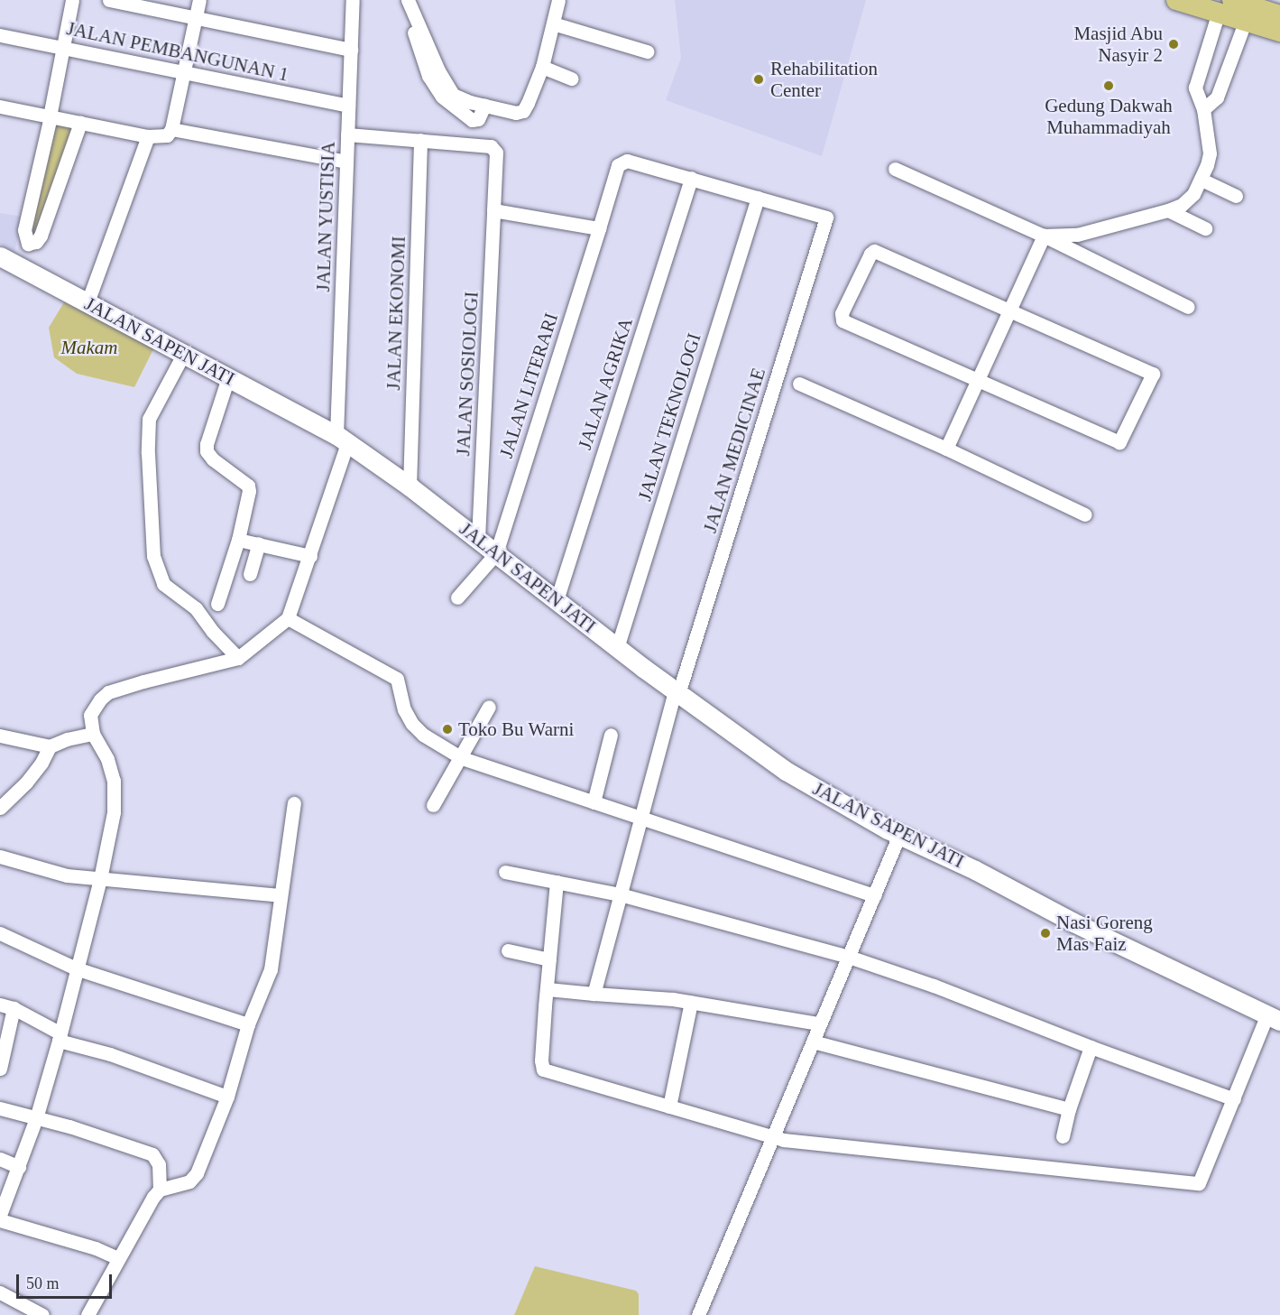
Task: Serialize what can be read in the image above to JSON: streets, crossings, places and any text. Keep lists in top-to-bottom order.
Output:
{
  "streets": {
    "street": [
      "JALAN PEMBANGUNAN 1",
      "JALAN YUSTISIA",
      "JALAN EKONOMI",
      "JALAN SAPEN JATI",
      "JALAN SOSIOLOGI",
      "JALAN AGRIKA",
      "JALAN LITERARI",
      "JALAN TEKNOLOGI",
      "JALAN MEDICINAE"
    ]
  },
  "crossings": [
    ["JALAN PEMBANGUNAN 1", "JALAN YUSTISIA"],
    ["JALAN YUSTISIA", "JALAN SAPEN JATI"],
    ["JALAN EKONOMI", "JALAN SAPEN JATI"],
    ["JALAN EKONOMI", "JALAN SOSIOLOGI"],
    ["JALAN SAPEN JATI", "JALAN SOSIOLOGI"],
    ["JALAN SAPEN JATI", "JALAN AGRIKA"],
    ["JALAN SAPEN JATI", "JALAN LITERARI"],
    ["JALAN SAPEN JATI", "JALAN TEKNOLOGI"],
    ["JALAN SAPEN JATI", "JALAN MEDICINAE"],
    ["JALAN AGRIKA", "JALAN LITERARI"],
    ["JALAN TEKNOLOGI", "JALAN MEDICINAE"]
  ],
  "parks": ["Makam"],
  "places": [
    "Masjid Abu Nasyir 2",
    "Rehabilitation Center",
    "Gedung Dakwah Muhammadiyah",
    "Toko Bu Warni",
    "Nasi Goreng Mas Faiz"
  ],
  "scale_bar": "50 m"
}
